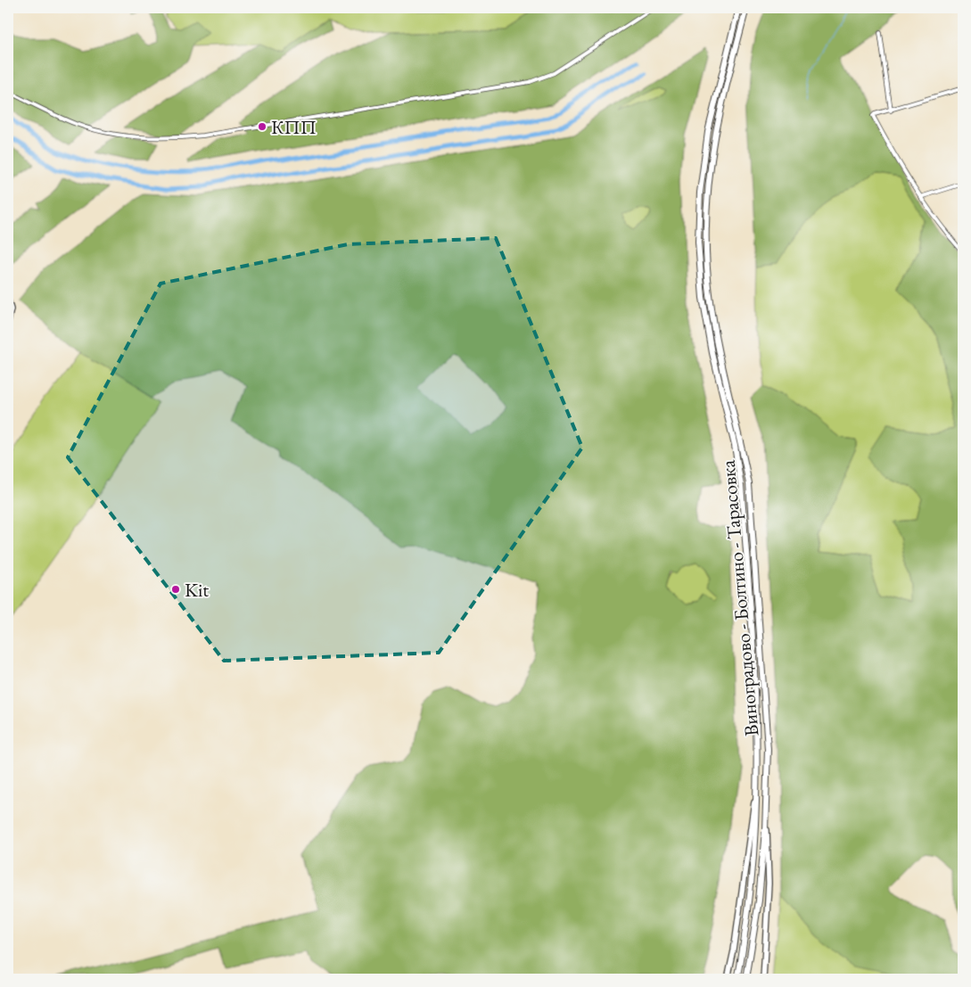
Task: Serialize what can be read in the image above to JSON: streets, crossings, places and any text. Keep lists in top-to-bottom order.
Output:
{
  "streets": {
    "main road": ["Виноградово - Болтино - Тарасовка"]
  },
  "places": ["КПП", "Kit"]
}
